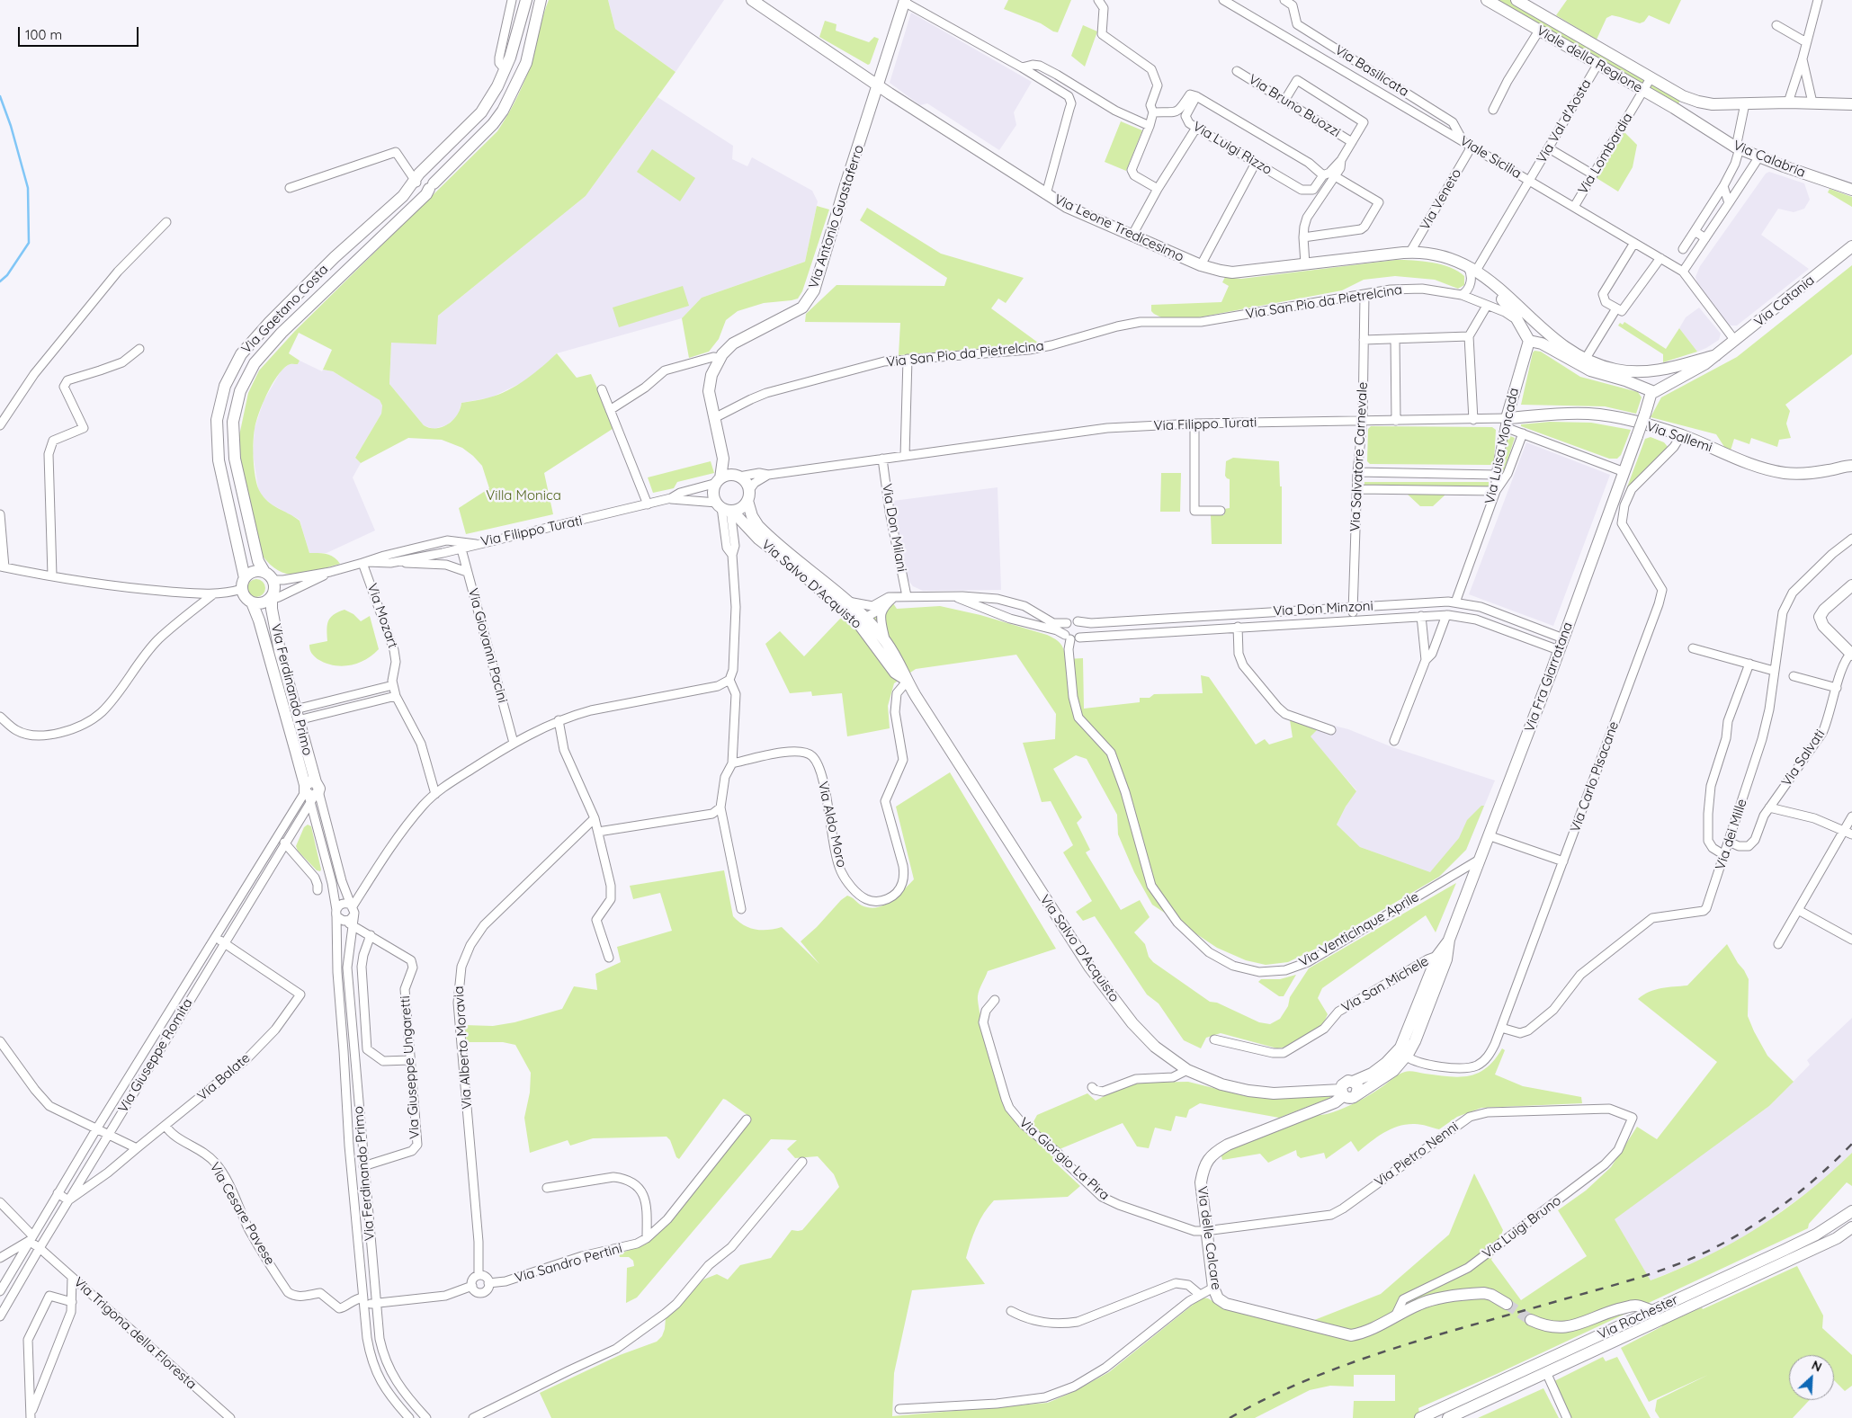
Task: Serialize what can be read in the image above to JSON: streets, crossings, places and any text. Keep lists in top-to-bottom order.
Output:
{
  "streets": {
    "street": [
      "Viale della Regione",
      "Via Basilicata",
      "Via Bruno Buozzi",
      "Via Val d'Aosta",
      "Via Luigi Rizzo",
      "Via Lombardia",
      "Viale Sicilia",
      "Via Calabria",
      "Via Veneto",
      "Via Antonio Guastaferro",
      "Via Leone Tredicesimo",
      "Via Catania",
      "Via San Pio da Pietrelcina",
      "Via Gaetano Costa",
      "Via Filippo Turati",
      "Via Sallemi",
      "Via Luisa Moncada",
      "Via Salvatore Carnevale",
      "Via Don Milani",
      "Via Salvo D'Acquisto",
      "Via Don Minzoni",
      "Via Mozart",
      "Via Giovanni Pacini",
      "Via Fra Giarratana",
      "Via Ferdinando Primo",
      "Via Salvati",
      "Via Carlo Pisacane",
      "Via Aldo Moro",
      "Via dei Mille",
      "Via Venticinque Aprile",
      "Via San Michele",
      "Via Alberto Moravia",
      "Via Giuseppe Romita",
      "Via Giuseppe Ungaretti",
      "Via Balate",
      "Via Pietro Nenni",
      "Via Giorgio La Pira",
      "Via Cesare Pavese",
      "Via Luigi Bruno",
      "Via delle Calcare",
      "Via Sandro Pertini",
      "Via Rochester",
      "Via Trigona della Floresta"
    ]
  },
  "crossings": [
    ["Viale della Regione", "Via Val d'Aosta"],
    ["Viale della Regione", "Via Lombardia"],
    ["Viale della Regione", "Via Calabria"],
    ["Via Basilicata", "Viale Sicilia"],
    ["Via Val d'Aosta", "Viale Sicilia"],
    ["Via Val d'Aosta", "Via Leone Tredicesimo"],
    ["Via Lombardia", "Viale Sicilia"],
    ["Viale Sicilia", "Via Veneto"],
    ["Viale Sicilia", "Via Catania"],
    ["Via Veneto", "Via Leone Tredicesimo"],
    ["Via Antonio Guastaferro", "Via Leone Tredicesimo"],
    ["Via Antonio Guastaferro", "Via San Pio da Pietrelcina"],
    ["Via Catania", "Via Fra Giarratana"],
    ["Via San Pio da Pietrelcina", "Via Salvatore Carnevale"],
    ["Via Gaetano Costa", "Via Ferdinando Primo"],
    ["Via Filippo Turati", "Via Sallemi"],
    ["Via Filippo Turati", "Via Luisa Moncada"],
    ["Via Filippo Turati", "Via Salvatore Carnevale"],
    ["Via Filippo Turati", "Via Don Milani"],
    ["Via Filippo Turati", "Via Salvo D'Acquisto"],
    ["Via Filippo Turati", "Via Giovanni Pacini"],
    ["Via Sallemi", "Via Luisa Moncada"],
    ["Via Sallemi", "Via Carlo Pisacane"],
    ["Via Luisa Moncada", "Via Don Minzoni"],
    ["Via Salvatore Carnevale", "Via Don Minzoni"],
    ["Via Don Milani", "Via Don Minzoni"],
    ["Via Salvo D'Acquisto", "Via Fra Giarratana"],
    ["Via Salvo D'Acquisto", "Via Aldo Moro"],
    ["Via Salvo D'Acquisto", "Via delle Calcare"],
    ["Via Don Minzoni", "Via Fra Giarratana"],
    ["Via Don Minzoni", "Via Venticinque Aprile"],
    ["Via Fra Giarratana", "Via Carlo Pisacane"],
    ["Via Fra Giarratana", "Via Venticinque Aprile"],
    ["Via Fra Giarratana", "Via San Michele"],
    ["Via Fra Giarratana", "Via delle Calcare"],
    ["Via Ferdinando Primo", "Via Giuseppe Romita"],
    ["Via Ferdinando Primo", "Via Giuseppe Ungaretti"],
    ["Via Ferdinando Primo", "Via Cesare Pavese"],
    ["Via Ferdinando Primo", "Via Sandro Pertini"],
    ["Via Salvati", "Via dei Mille"],
    ["Via Carlo Pisacane", "Via dei Mille"],
    ["Via Alberto Moravia", "Via Sandro Pertini"],
    ["Via Giuseppe Romita", "Via Balate"],
    ["Via Giuseppe Romita", "Via Trigona della Floresta"],
    ["Via Balate", "Via Cesare Pavese"],
    ["Via Pietro Nenni", "Via Giorgio La Pira"],
    ["Via Pietro Nenni", "Via Luigi Bruno"],
    ["Via Pietro Nenni", "Via delle Calcare"],
    ["Via Giorgio La Pira", "Via delle Calcare"],
    ["Via Cesare Pavese", "Via Sandro Pertini"],
    ["Via Luigi Bruno", "Via delle Calcare"]
  ],
  "parks": ["Villa Monica"],
  "scale_bar": "100 m",
  "north": "top right"
}
